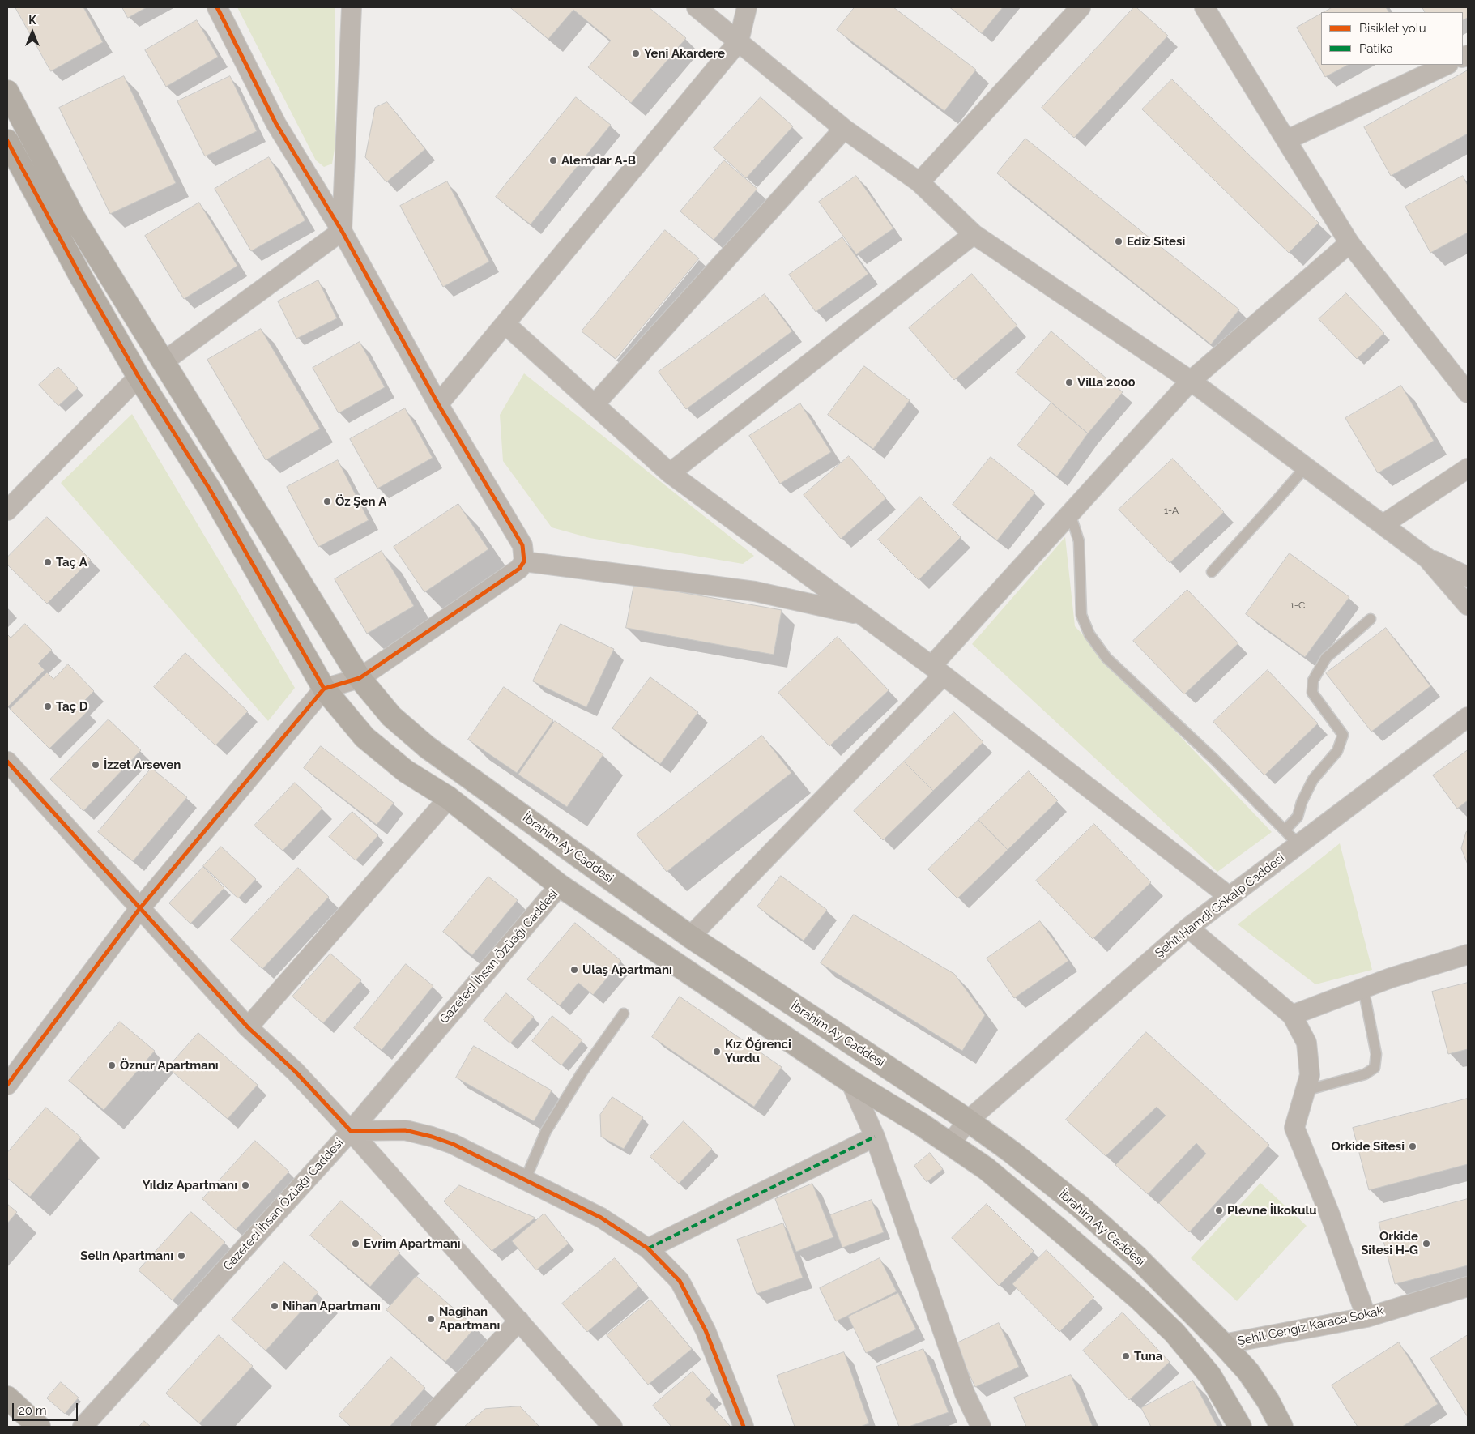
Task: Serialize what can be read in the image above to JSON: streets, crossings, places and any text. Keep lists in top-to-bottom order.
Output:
{
  "streets": {
    "main road": ["İbrahim Ay Caddesi"],
    "street": ["Şehit Hamdi Gökalp Caddesi", "Gazeteci İhsan Özüağı Caddesi", "Şehit Cengiz Karaca Sokak"]
  },
  "crossings": [
    ["İbrahim Ay Caddesi", "Şehit Hamdi Gökalp Caddesi"],
    ["İbrahim Ay Caddesi", "Şehit Cengiz Karaca Sokak"]
  ],
  "places": [
    "Yeni Akardere",
    "Alemdar A-B",
    "Ediz Sitesi",
    "Villa 2000",
    "Öz Şen A",
    "Taç A",
    "Taç D",
    "İzzet Arseven",
    "Ulaş Apartmanı",
    "Kız Öğrenci Yurdu",
    "Öznur Apartmanı",
    "Orkide Sitesi",
    "Yıldız Apartmanı",
    "Plevne İlkokulu",
    "Evrim Apartmanı",
    "Orkide Sitesi H-G",
    "Selin Apartmanı",
    "Nihan Apartmanı",
    "Nagihan Apartmanı",
    "Tuna"
  ],
  "house_numbers": ["1-A", "1-C"],
  "legend": ["Bisiklet yolu", "Patika"],
  "scale_bar": "20 m",
  "north": "top"
}
